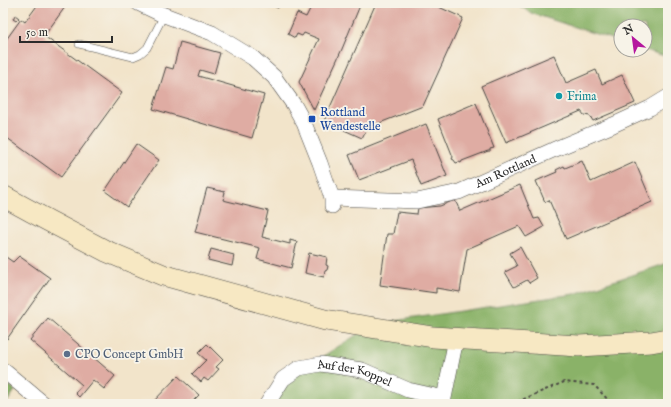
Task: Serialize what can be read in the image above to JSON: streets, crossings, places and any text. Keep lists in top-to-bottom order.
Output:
{
  "streets": {
    "street": ["Am Rottland", "Auf der Koppel"]
  },
  "places": {
    "other": ["Frima", "CPO Concept GmbH"],
    "transit": ["Rottland Wendestelle"]
  },
  "scale_bar": "50 m",
  "north": "top left"
}
